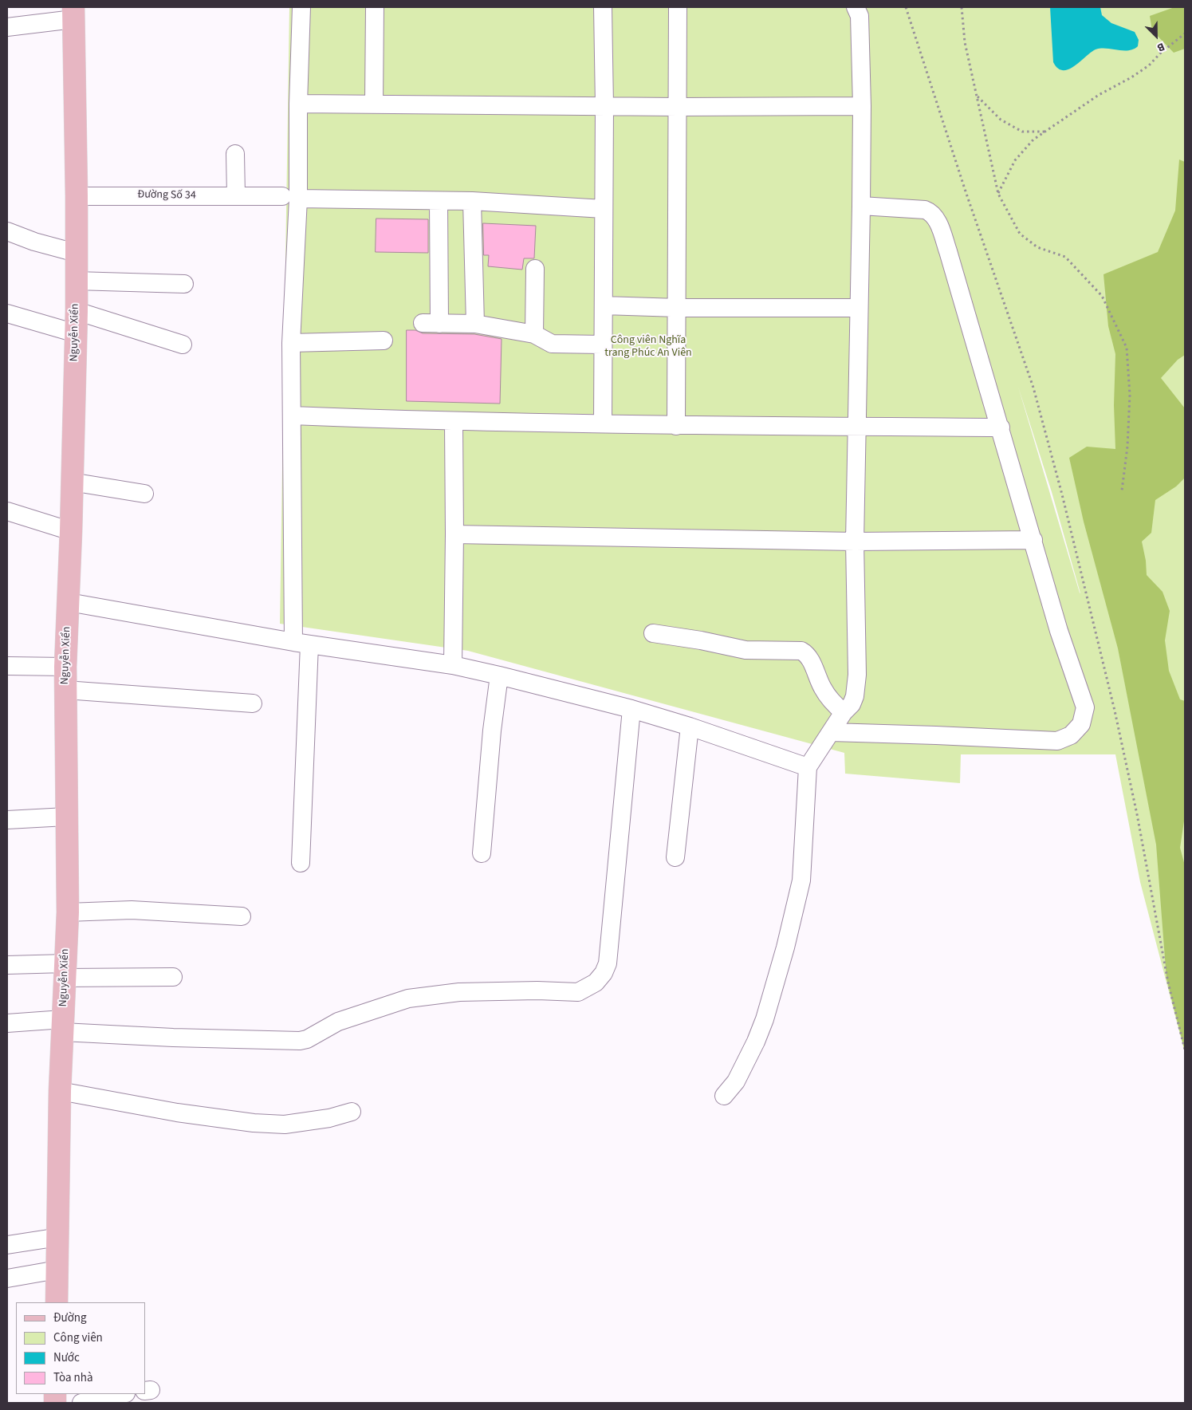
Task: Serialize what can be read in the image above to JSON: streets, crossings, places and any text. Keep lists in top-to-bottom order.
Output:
{
  "streets": {
    "main road": ["Nguyễn Xiển"],
    "street": ["Đường Số 34"]
  },
  "crossings": [
    ["Đường Số 34", "Nguyễn Xiển"]
  ],
  "parks": ["Công viên Nghĩa trang Phúc An Viên"],
  "legend": [
    "Đường",
    "Công viên",
    "Nước",
    "Tòa nhà"
  ],
  "north": "bottom right"
}
